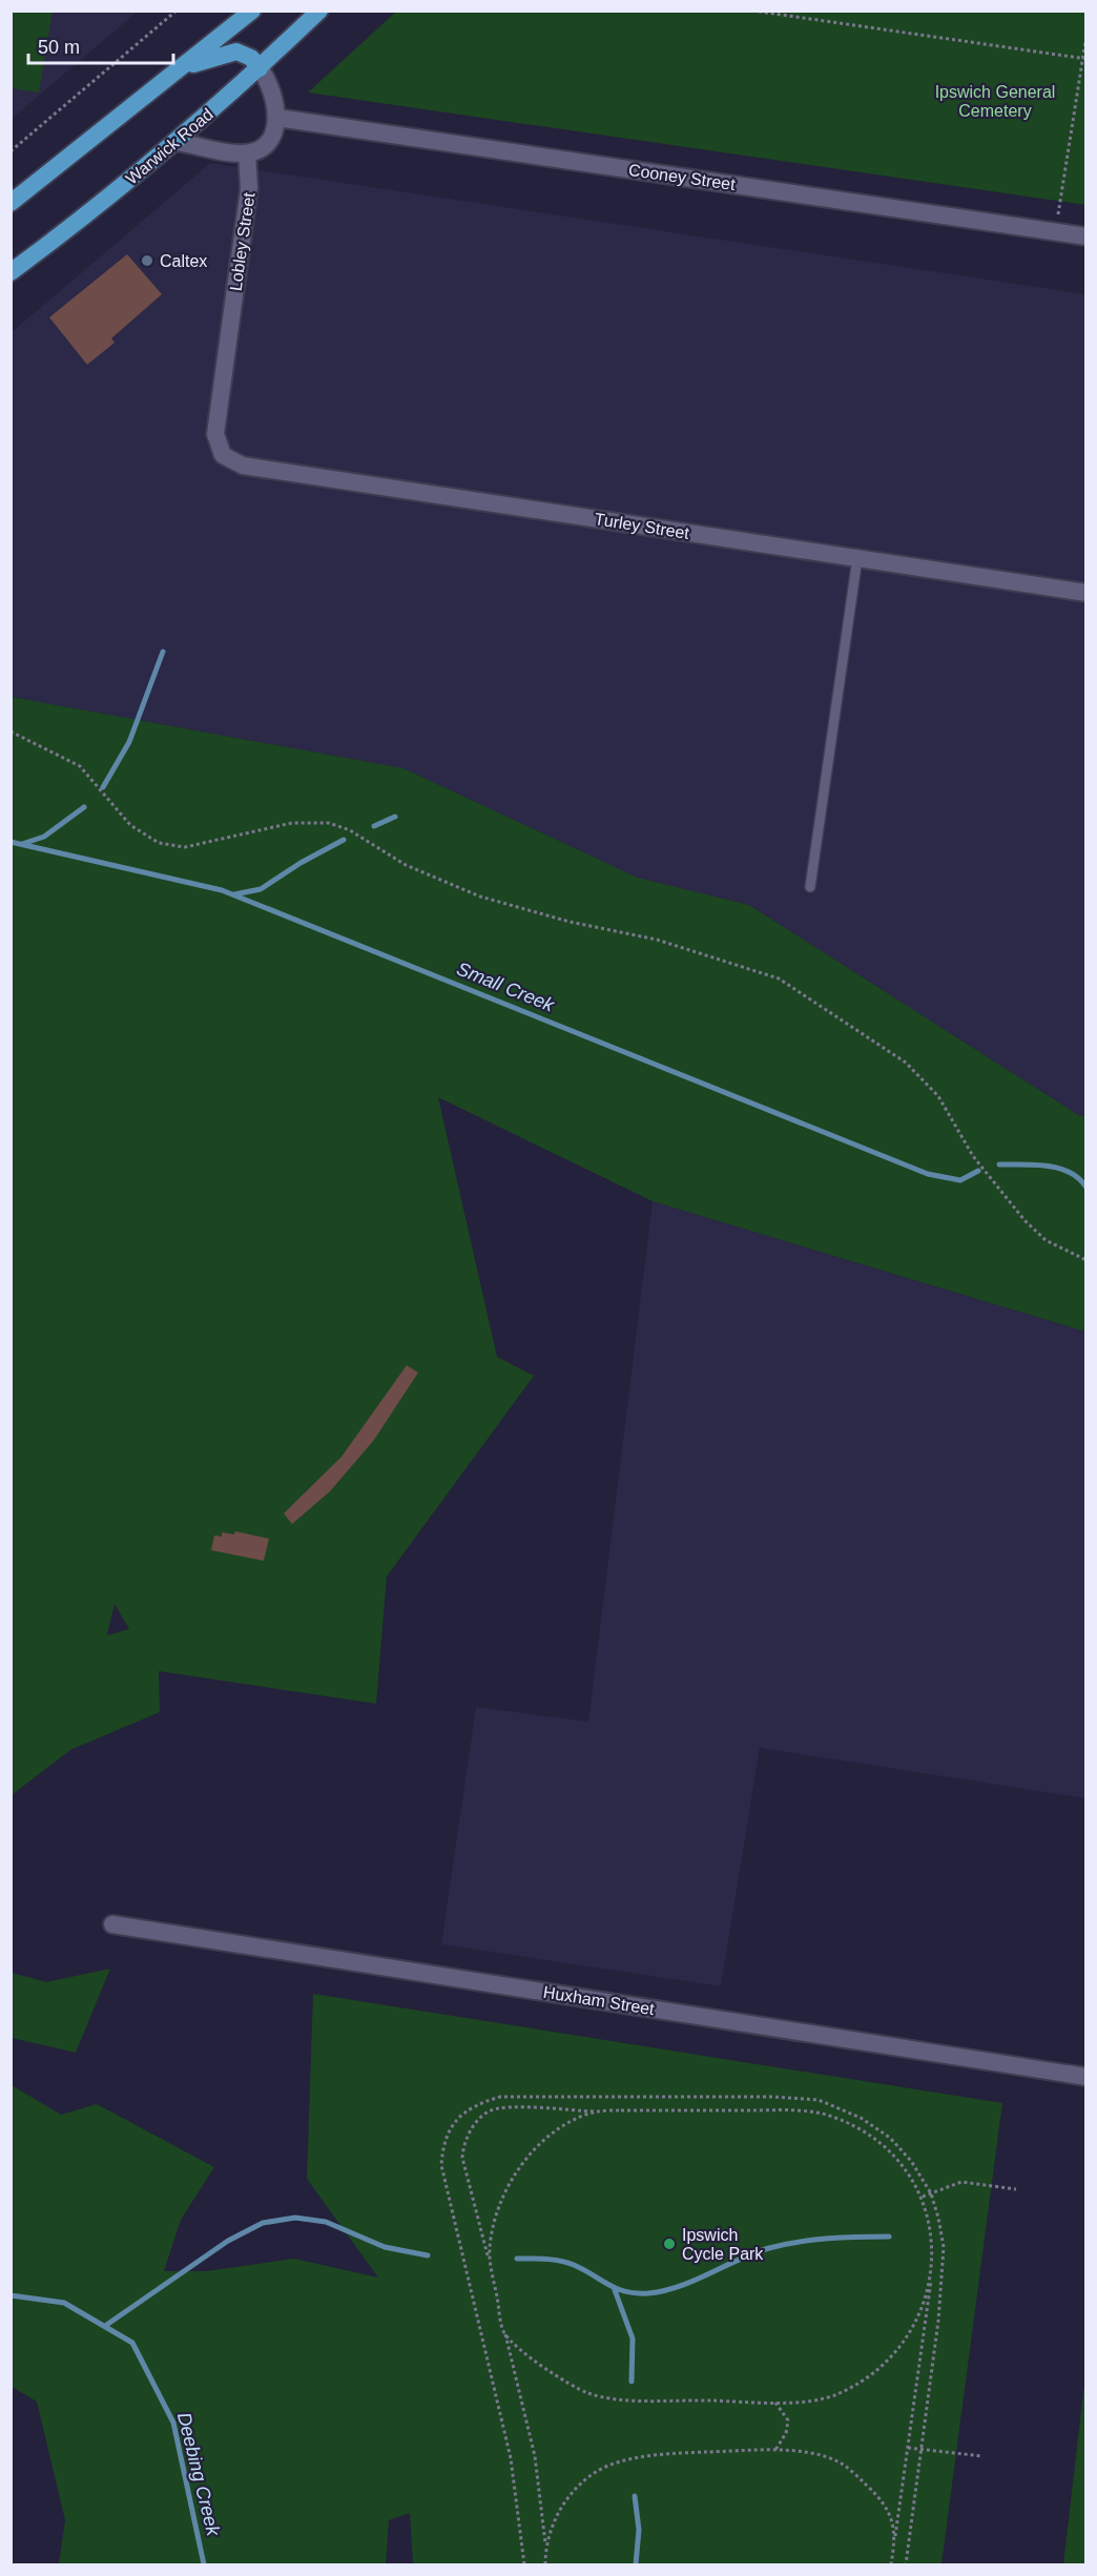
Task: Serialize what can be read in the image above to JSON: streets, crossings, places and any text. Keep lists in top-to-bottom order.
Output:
{
  "streets": {
    "main road": ["Warwick Road"],
    "street": [
      "Cooney Street",
      "Lobley Street",
      "Turley Street",
      "Huxham Street"
    ]
  },
  "crossings": [
    ["Lobley Street", "Turley Street"]
  ],
  "water": ["Small Creek", "Deebing Creek"],
  "parks": ["Ipswich General Cemetery"],
  "places": ["Caltex", "Ipswich Cycle Park"],
  "scale_bar": "50 m"
}
